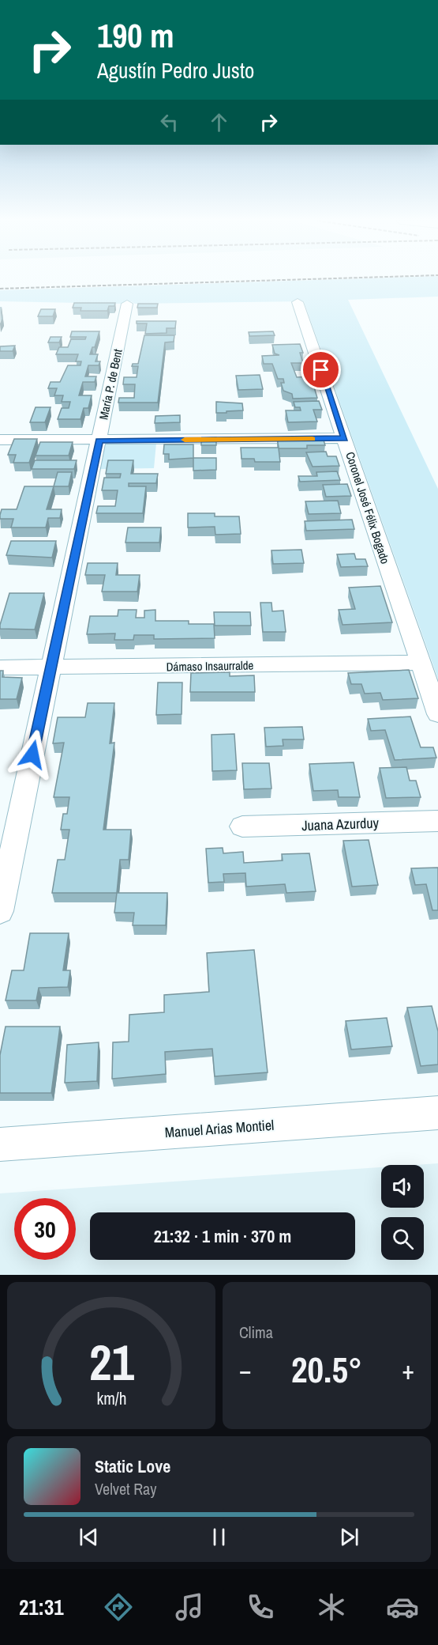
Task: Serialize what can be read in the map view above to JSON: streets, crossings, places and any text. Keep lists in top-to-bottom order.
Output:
{
  "streets": {
    "street": [
      "María P. de Bent",
      "Coronel José Félix Bogado",
      "Dámaso Insaurralde",
      "Juana Azurduy",
      "Manuel Arias Montiel"
    ]
  },
  "crossings": [
    ["María P. de Bent", "Dámaso Insaurralde"],
    ["Coronel José Félix Bogado", "Dámaso Insaurralde"]
  ],
  "page": {
    "turn": ["190 m", "Agustín Pedro Justo"],
    "limit": "30",
    "trip": "21:32 · 1 min · 370 m",
    "tile": "Clima",
    "heat": ["−", "20.5°", "+"],
    "song": ["Static Love", "Velvet Ray"],
    "tabs": "21:31",
    "gauge": ["21", "km/h"]
  }
}
